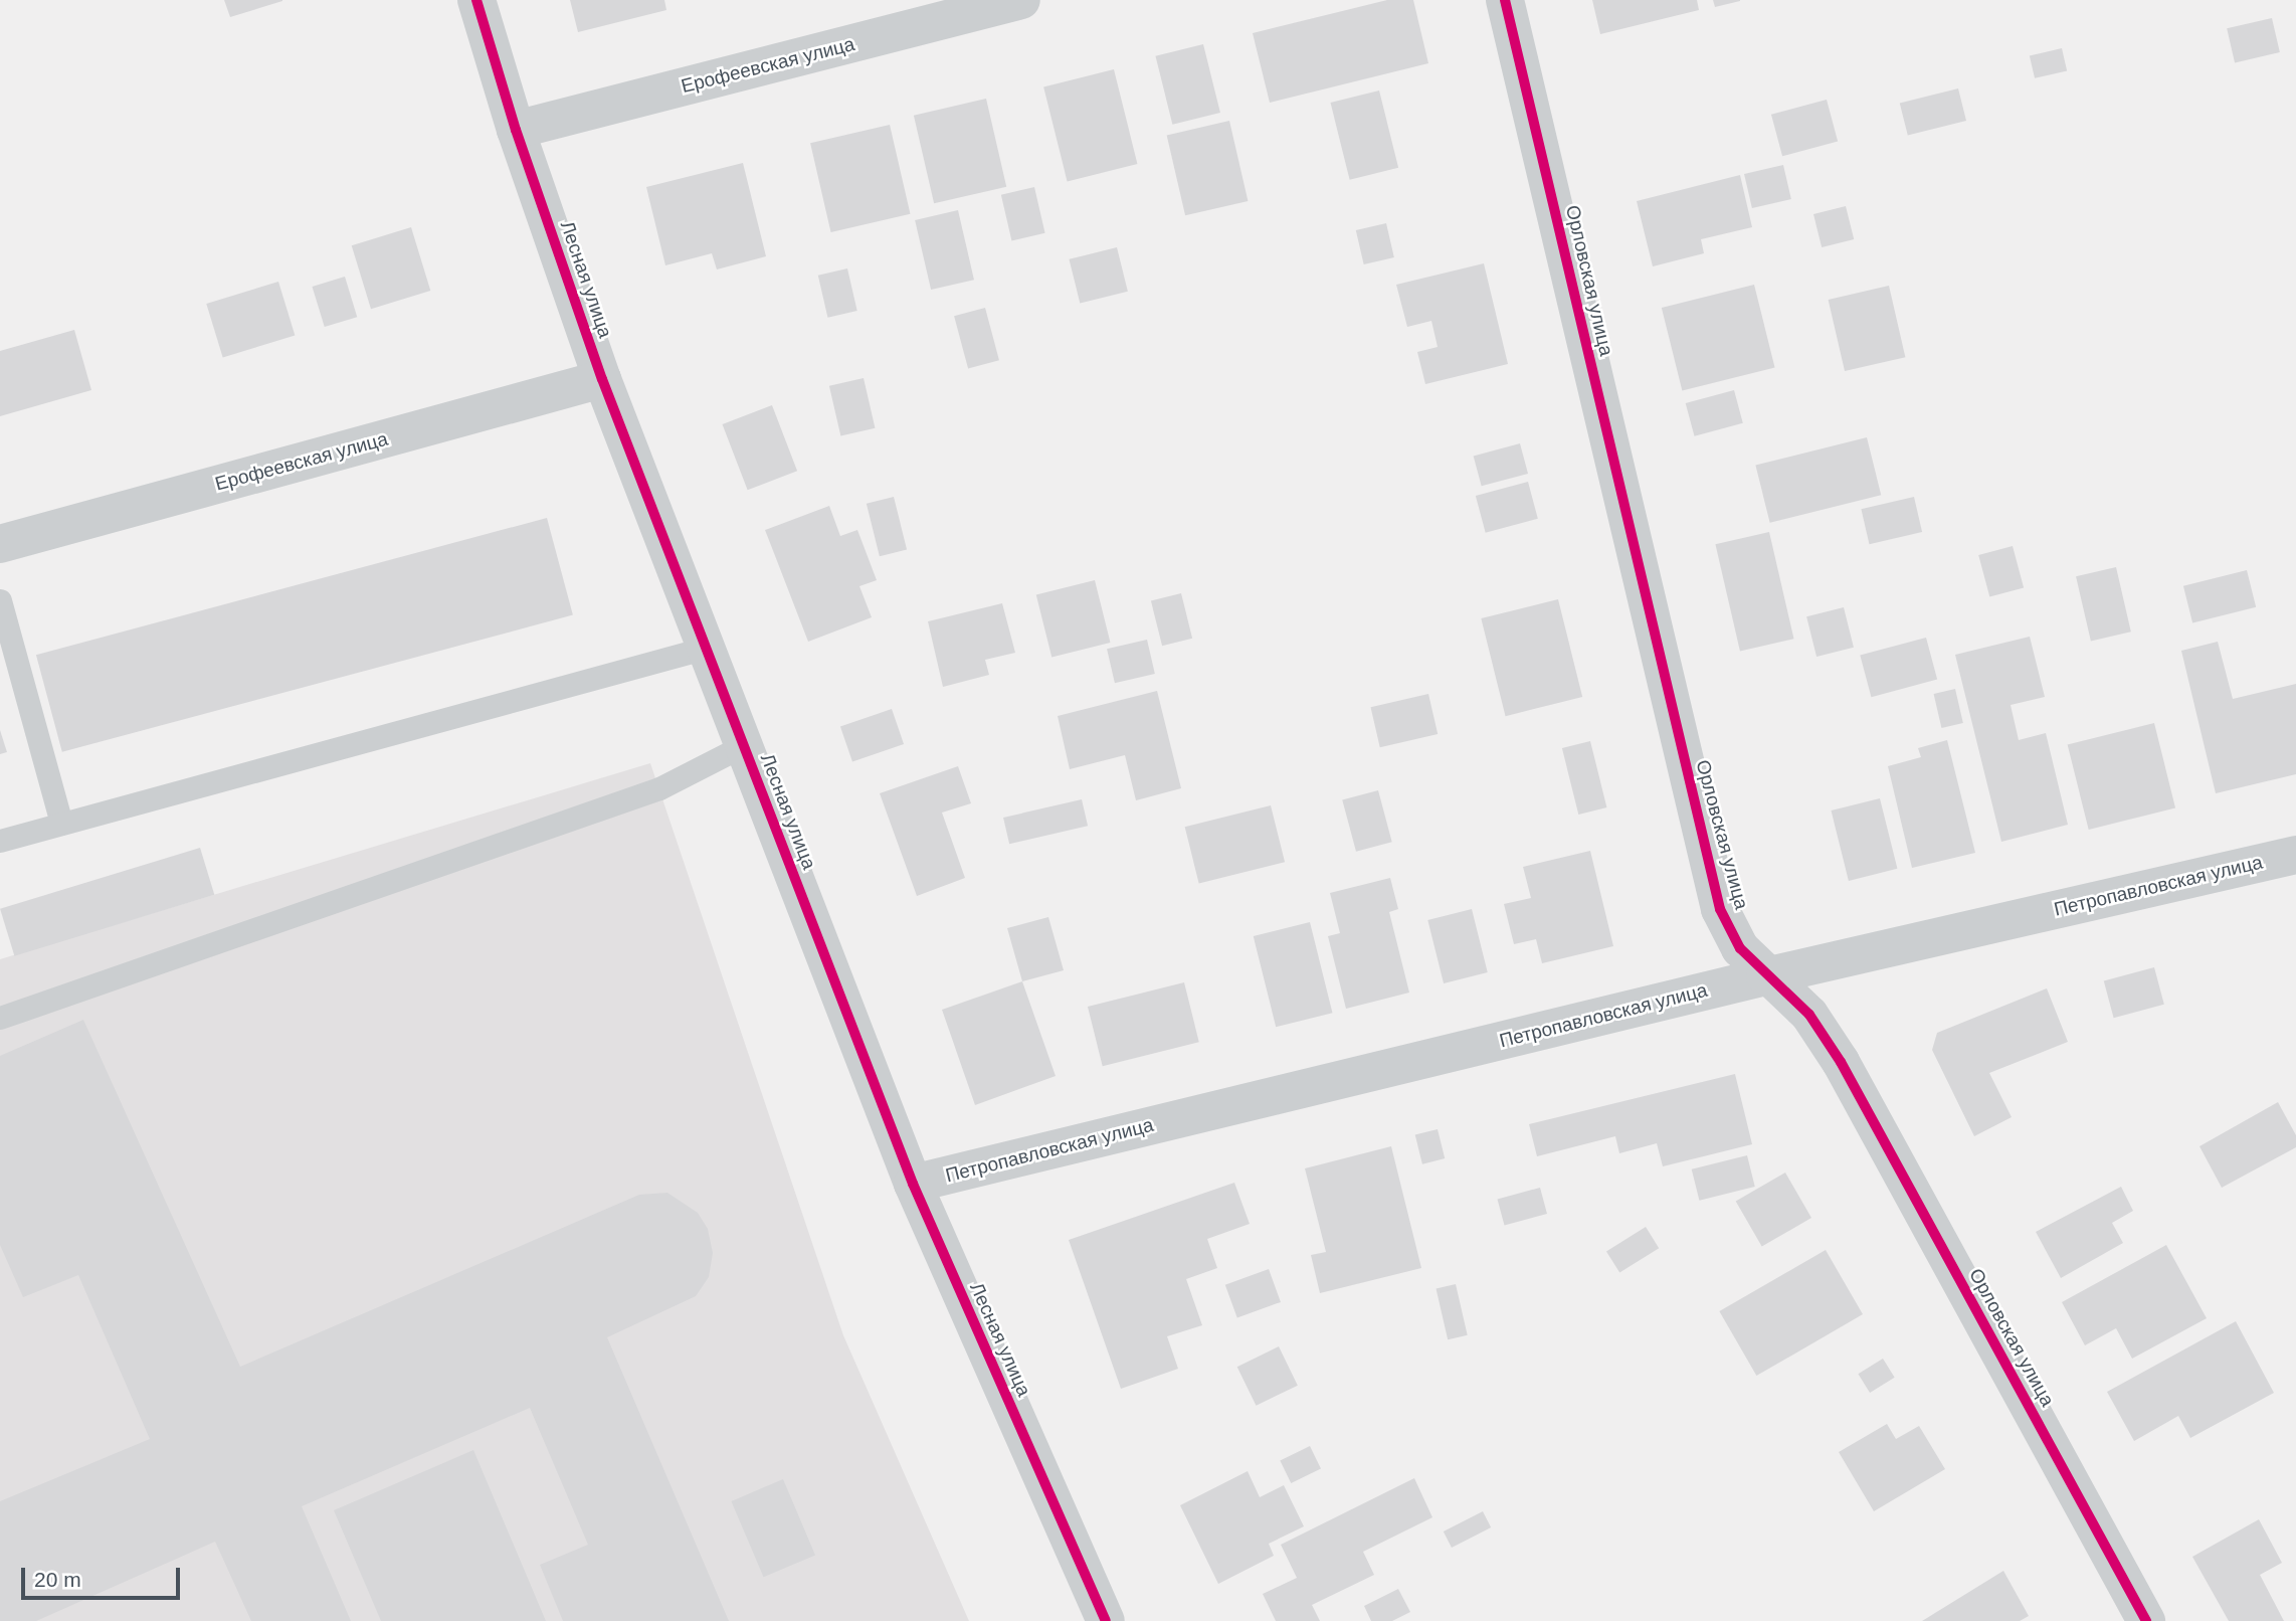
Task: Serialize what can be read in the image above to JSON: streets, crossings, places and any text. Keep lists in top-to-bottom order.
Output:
{
  "streets": {
    "street": [
      "Ерофеевская улица",
      "Лесная улица",
      "Орловская улица",
      "Петропавловская улица"
    ]
  },
  "crossings": [
    ["Ерофеевская улица", "Лесная улица"],
    ["Лесная улица", "Петропавловская улица"],
    ["Орловская улица", "Петропавловская улица"]
  ],
  "scale_bar": "20 m"
}
